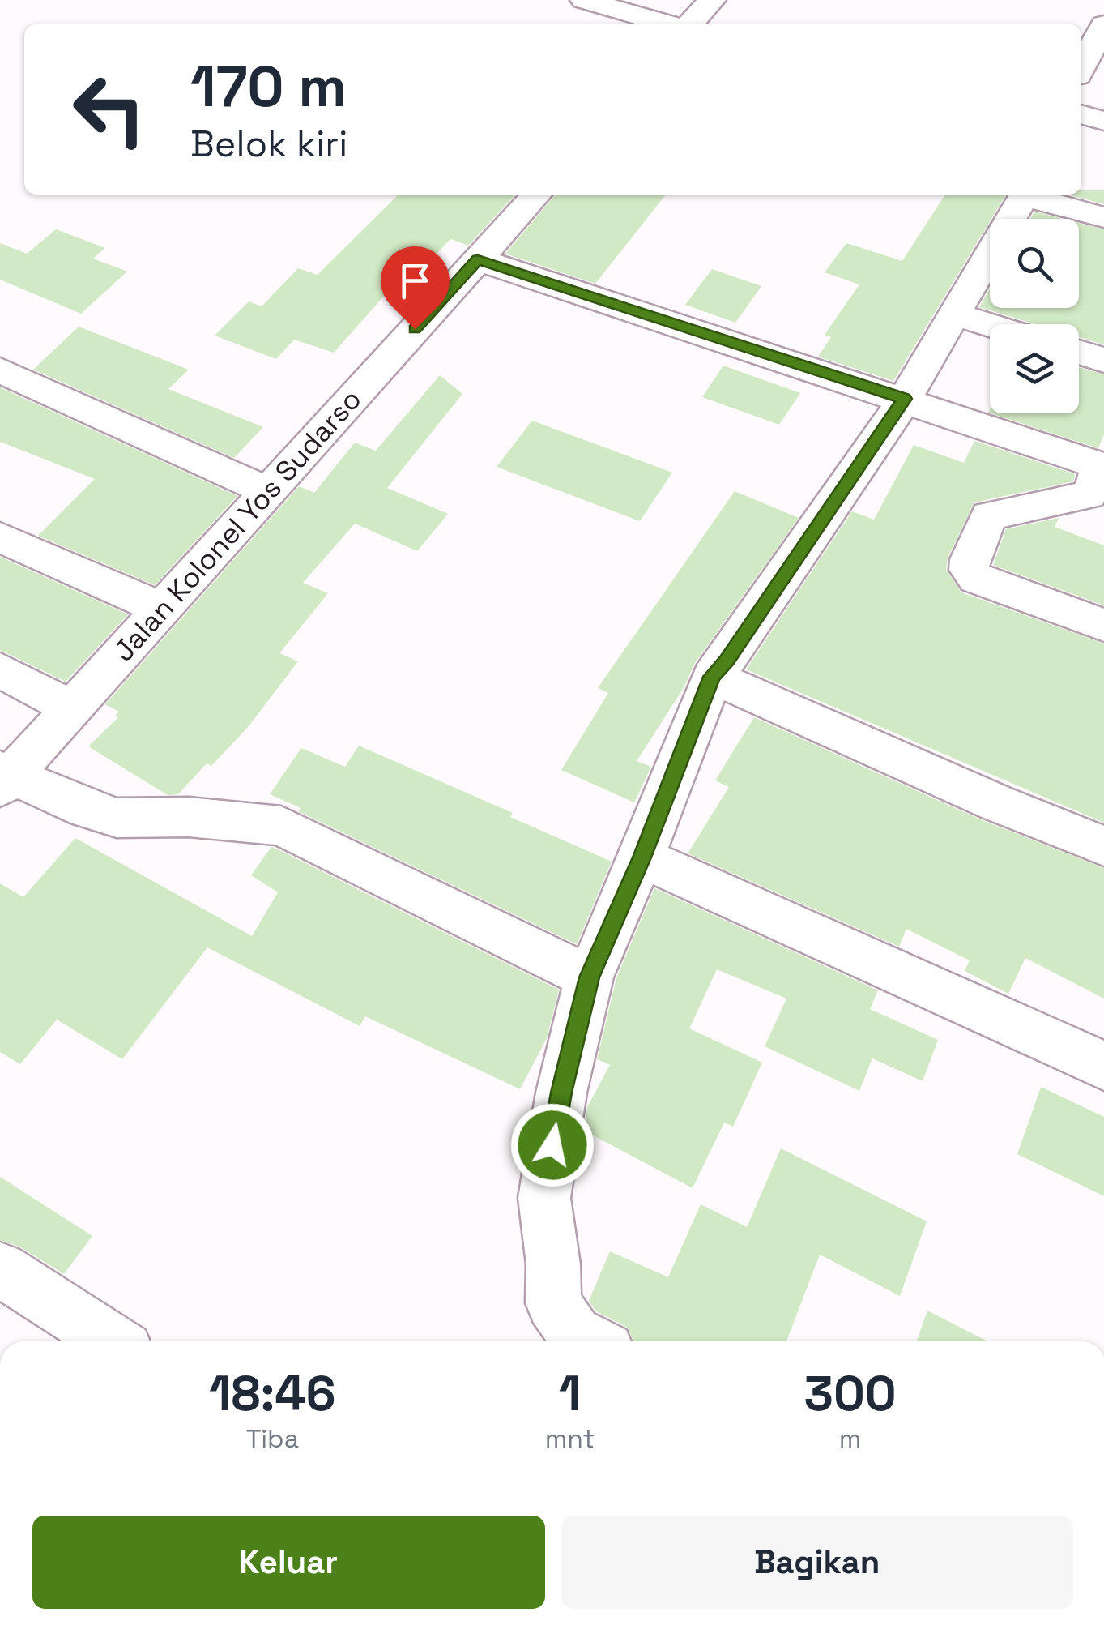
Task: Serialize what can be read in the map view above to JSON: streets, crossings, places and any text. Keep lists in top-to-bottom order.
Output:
{
  "streets": {
    "street": ["Jalan Kolonel Yos Sudarso"]
  },
  "page": {
    "turn": ["170 m", "Belok kiri"],
    "eta": [
      "18:46",
      "Tiba",
      "1",
      "mnt",
      "300",
      "m"
    ],
    "buttons": ["Keluar", "Bagikan"]
  }
}
